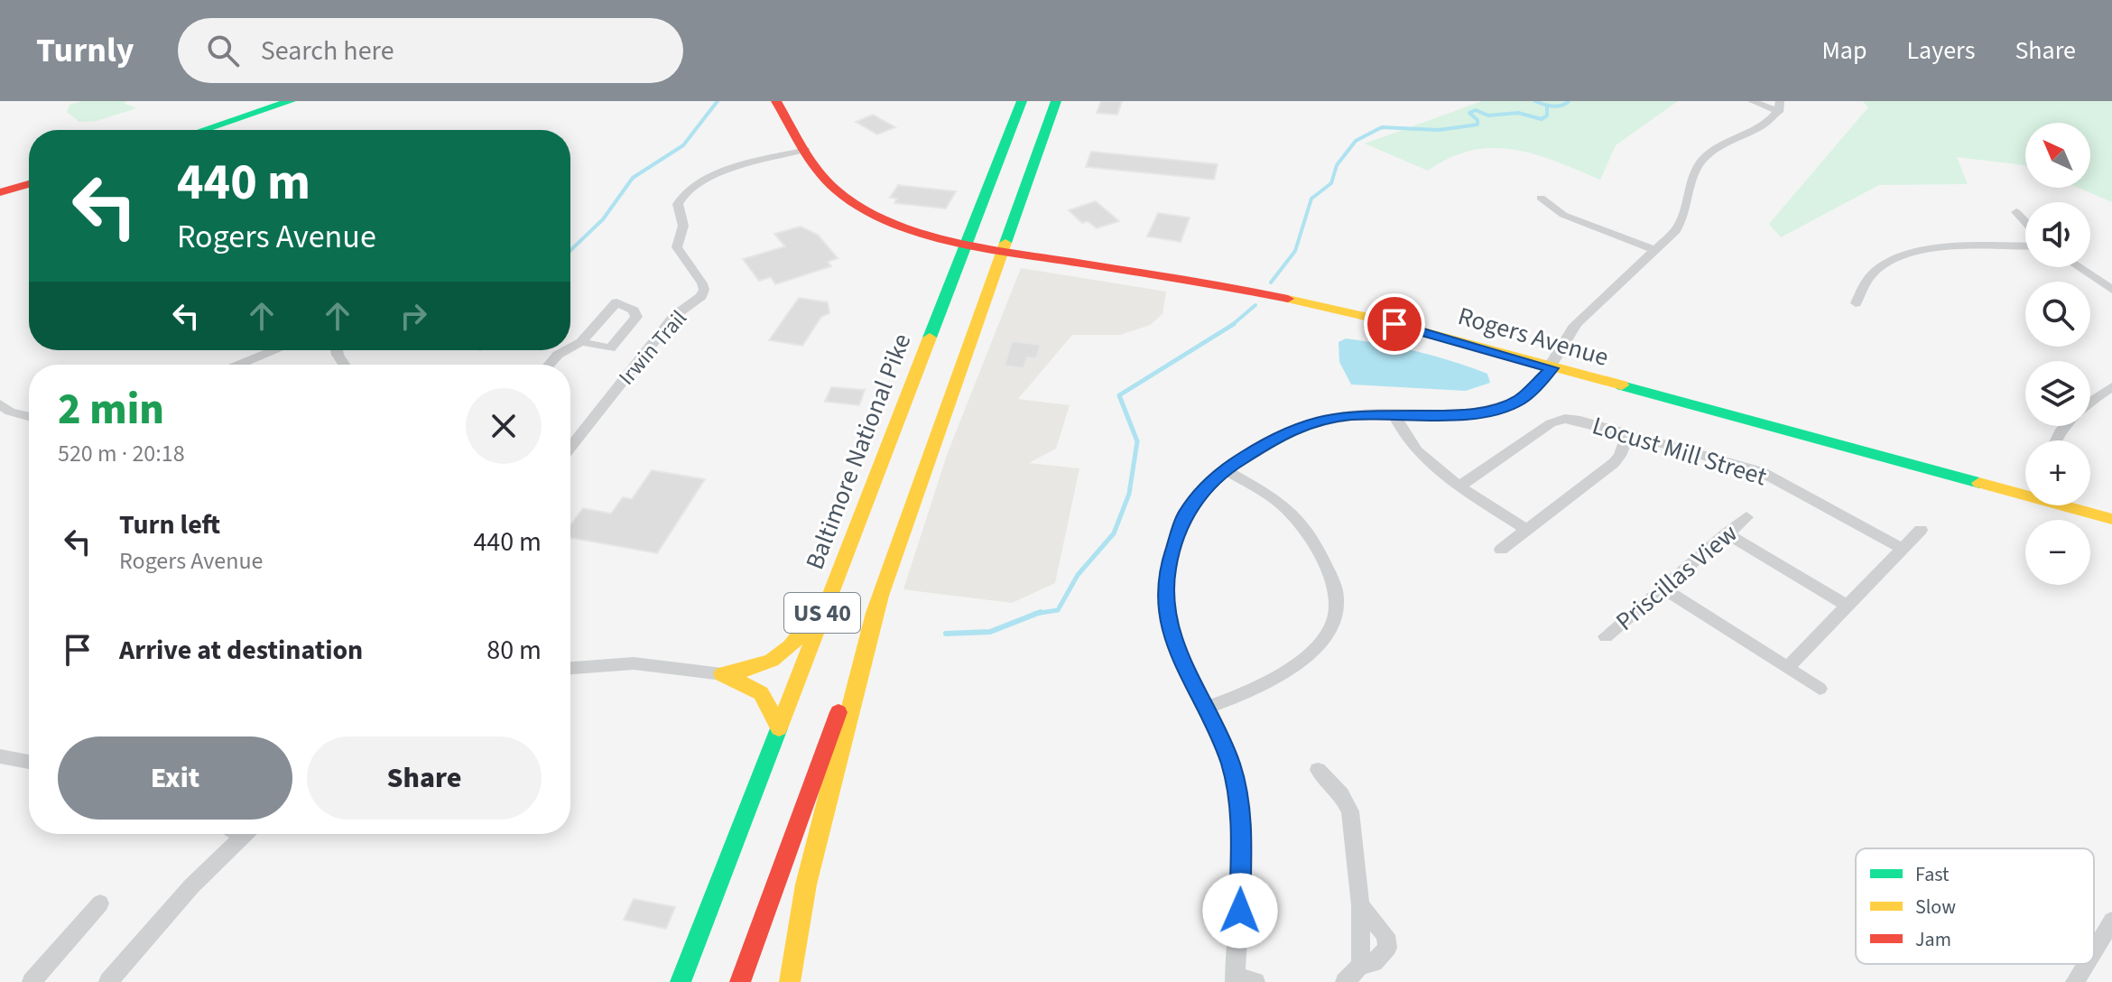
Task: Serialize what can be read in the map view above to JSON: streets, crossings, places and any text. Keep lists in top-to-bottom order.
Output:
{
  "streets": {
    "main road": ["Rogers Avenue", "Baltimore National Pike", "US 40"],
    "street": ["Irwin Trail", "Locust Mill Street", "Priscillas View"]
  },
  "crossings": [
    ["Rogers Avenue", "Irwin Trail"],
    ["Rogers Avenue", "Baltimore National Pike"],
    ["Rogers Avenue", "US 40"]
  ],
  "legend": ["Fast", "Slow", "Jam"],
  "north": "top left",
  "page": {
    "header": "Turnly",
    "search": "Search here",
    "nav": ["Map", "Layers", "Share"],
    "map_buttons": ["+", "−"],
    "turn": ["440 m", "Rogers Avenue"],
    "heading": ["2 min", "520 m · 20:18"],
    "list": [
      {
        "name": "Turn left",
        "note": "Rogers Avenue",
        "value": "440 m"
      },
      {
        "name": "Arrive at destination",
        "value": "80 m"
      }
    ],
    "buttons": ["Exit", "Share"]
  }
}
